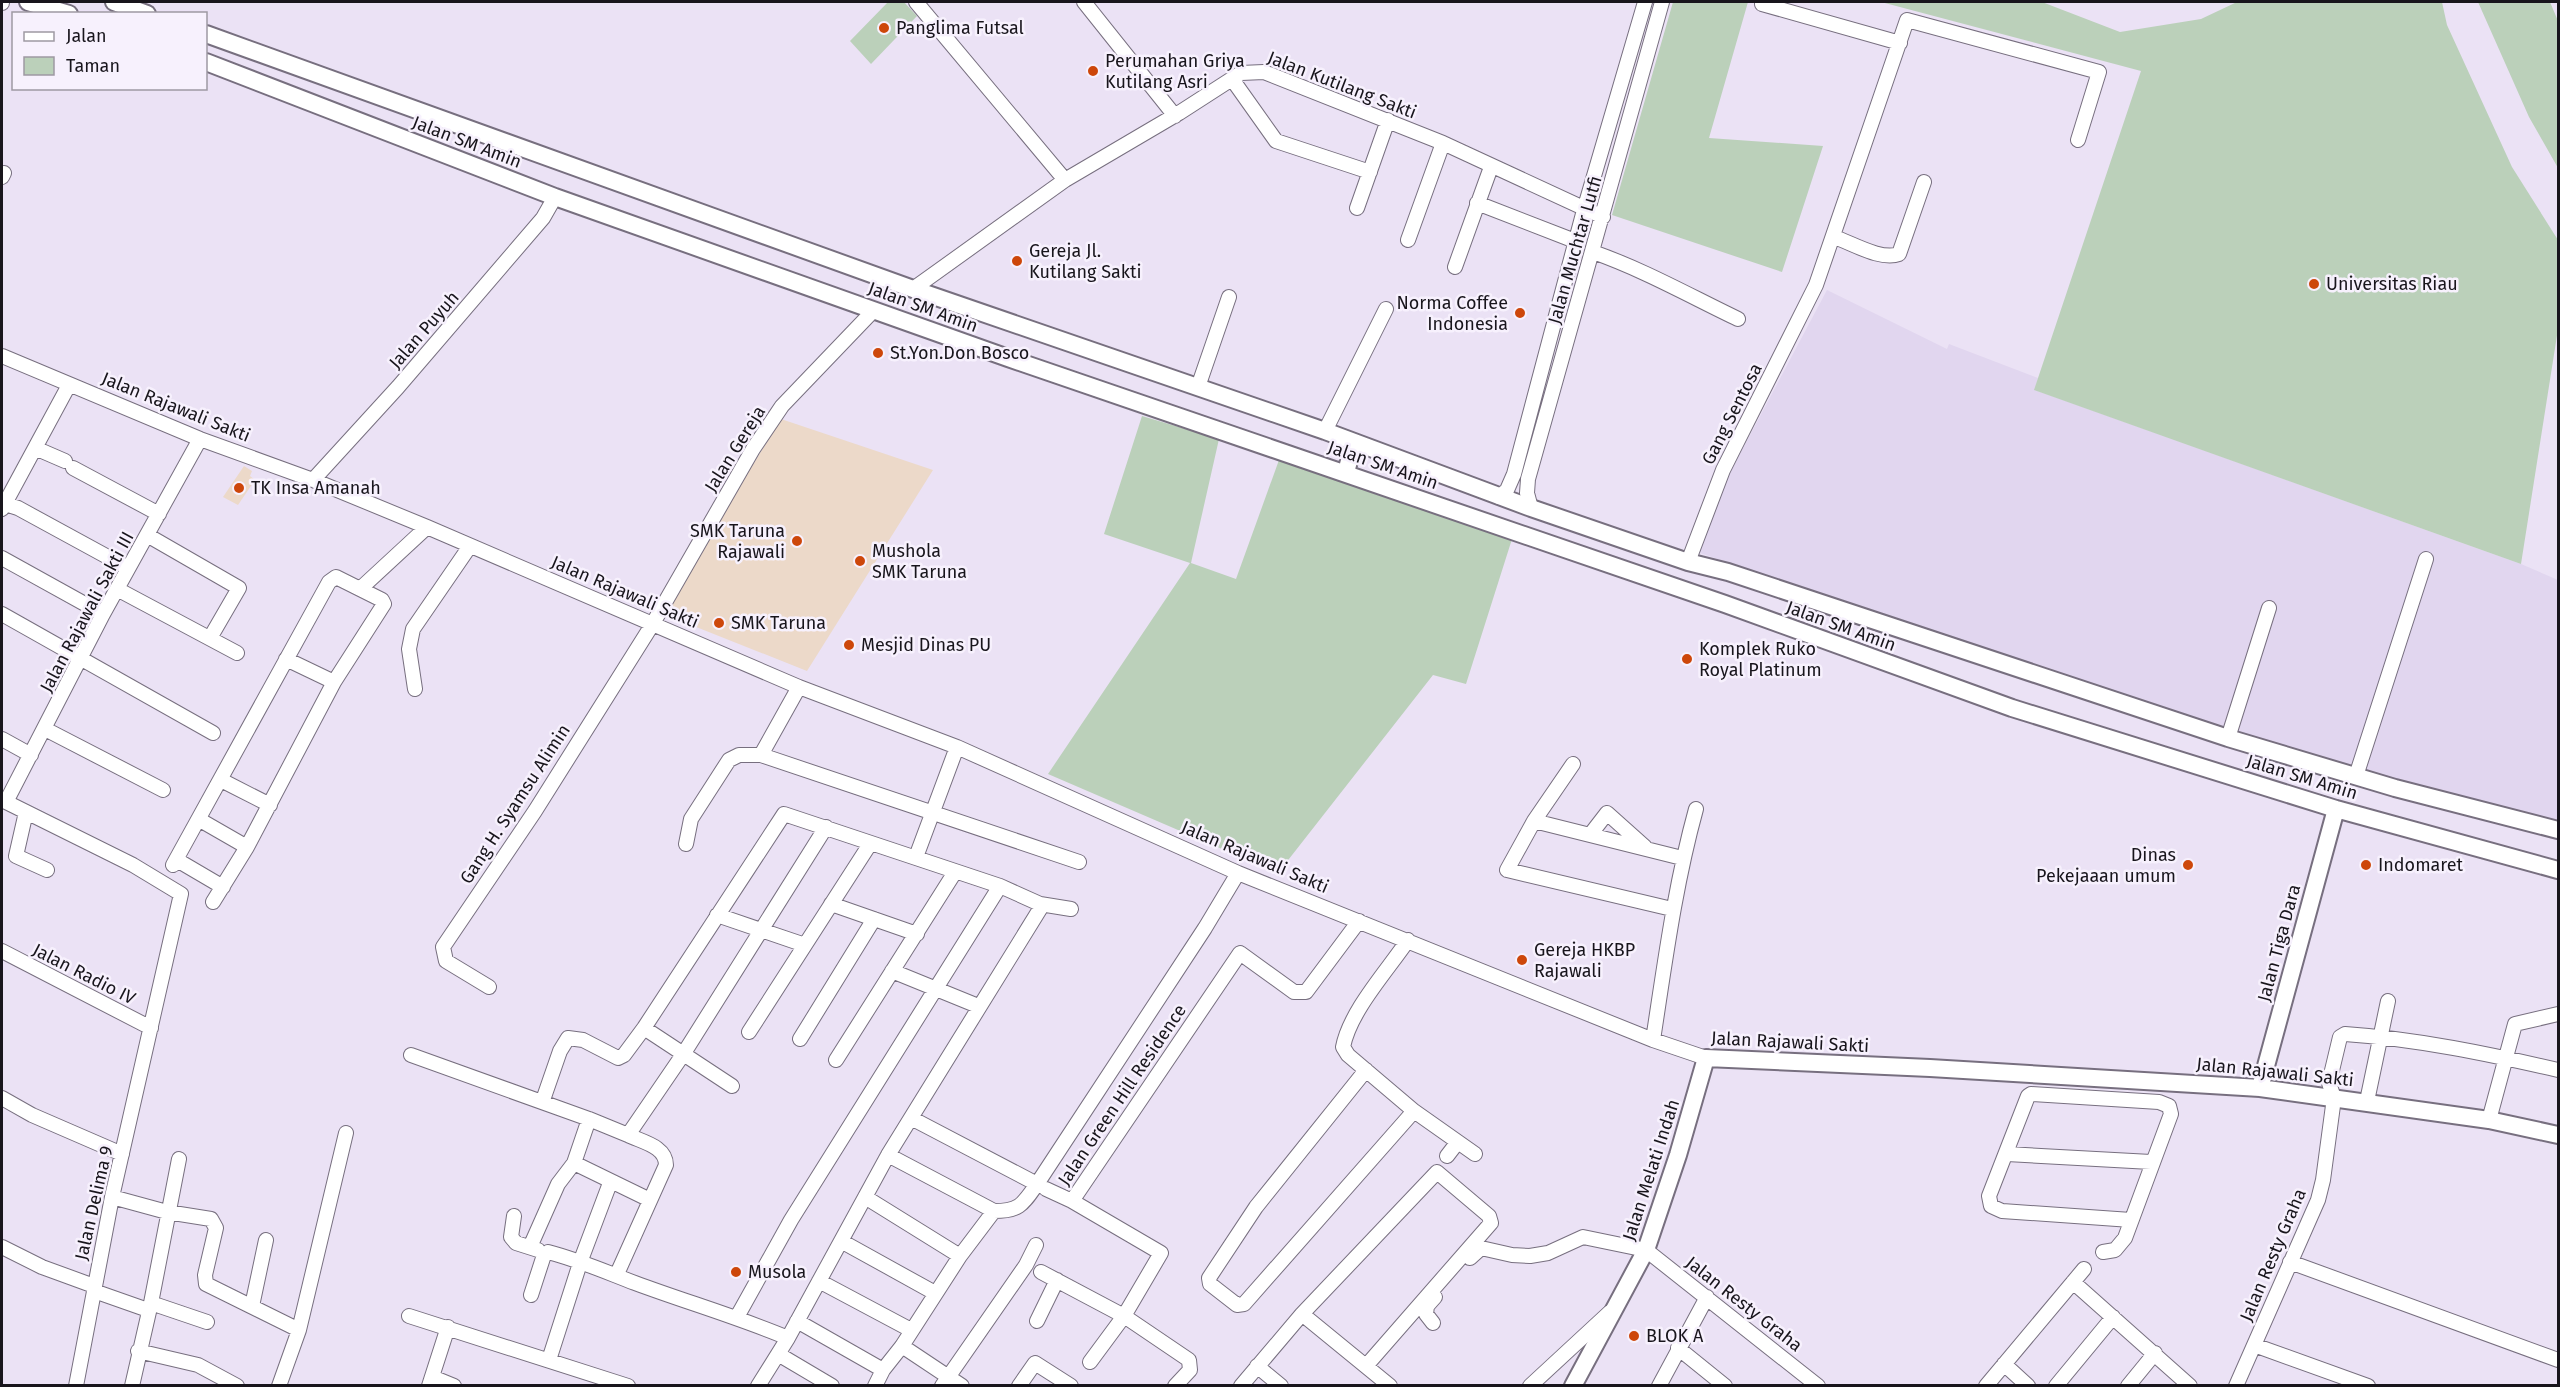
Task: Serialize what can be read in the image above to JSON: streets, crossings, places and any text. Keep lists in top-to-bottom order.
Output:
{
  "streets": {
    "main road": [
      "Jalan SM Amin",
      "Jalan Rajawali Sakti",
      "Jalan Tiga Dara",
      "Jalan Melati Indah"
    ],
    "street": [
      "Jalan Kutilang Sakti",
      "Jalan Muchtar Lutfi",
      "Jalan Puyuh",
      "Gang Sentosa",
      "Jalan Gereja",
      "Jalan Rajawali Sakti III",
      "Gang H. Syamsu Alimin",
      "Jalan Radio IV",
      "Jalan Green Hill Residence",
      "Jalan Delima 9",
      "Jalan Resty Graha"
    ]
  },
  "crossings": [
    ["Jalan Kutilang Sakti", "Jalan SM Amin"],
    ["Jalan Kutilang Sakti", "Jalan Muchtar Lutfi"],
    ["Jalan SM Amin", "Jalan Muchtar Lutfi"],
    ["Jalan SM Amin", "Jalan Puyuh"],
    ["Jalan SM Amin", "Gang Sentosa"],
    ["Jalan SM Amin", "Jalan Gereja"],
    ["Jalan SM Amin", "Jalan Tiga Dara"],
    ["Jalan Puyuh", "Jalan Rajawali Sakti"],
    ["Jalan Rajawali Sakti", "Jalan Gereja"],
    ["Jalan Rajawali Sakti", "Jalan Rajawali Sakti III"],
    ["Jalan Rajawali Sakti", "Gang H. Syamsu Alimin"],
    ["Jalan Rajawali Sakti", "Jalan Tiga Dara"],
    ["Jalan Rajawali Sakti", "Jalan Green Hill Residence"],
    ["Jalan Rajawali Sakti", "Jalan Melati Indah"],
    ["Jalan Rajawali Sakti", "Jalan Resty Graha"],
    ["Jalan Gereja", "Gang H. Syamsu Alimin"],
    ["Jalan Radio IV", "Jalan Delima 9"],
    ["Jalan Melati Indah", "Jalan Resty Graha"]
  ],
  "places": [
    "Panglima Futsal",
    "Perumahan Griya Kutilang Asri",
    "Gereja Jl. Kutilang Sakti",
    "Universitas Riau",
    "Norma Coffee Indonesia",
    "St.Yon.Don Bosco",
    "TK Insa Amanah",
    "SMK Taruna Rajawali",
    "Mushola SMK Taruna",
    "SMK Taruna",
    "Mesjid Dinas PU",
    "Komplek Ruko Royal Platinum",
    "Dinas Pekejaaan umum",
    "Indomaret",
    "Gereja HKBP Rajawali",
    "Musola",
    "BLOK A"
  ],
  "legend": ["Jalan", "Taman"]
}
